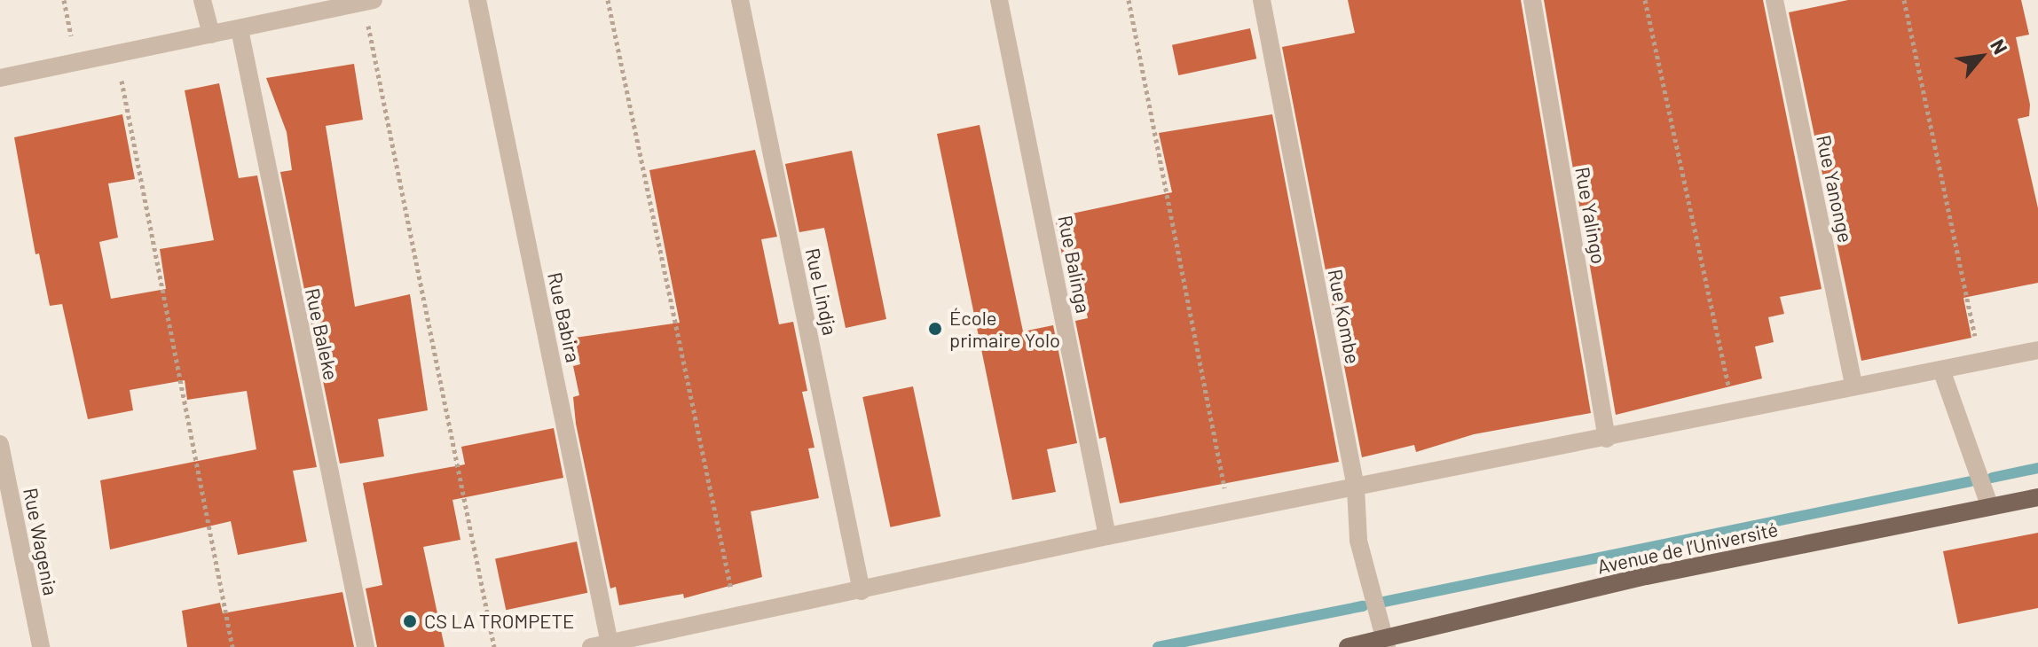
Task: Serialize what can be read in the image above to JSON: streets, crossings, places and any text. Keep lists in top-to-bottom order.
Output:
{
  "streets": {
    "main road": ["Avenue de l’Université"],
    "street": [
      "Rue Yanonge",
      "Rue Yalingo",
      "Rue Balinga",
      "Rue Lindja",
      "Rue Kombe",
      "Rue Babira",
      "Rue Baleke",
      "Rue Wagenia"
    ]
  },
  "crossings": [
    ["Rue Kombe", "Avenue de l’Université"]
  ],
  "places": ["École primaire Yolo", "CS LA TROMPETE"],
  "north": "top right"
}
